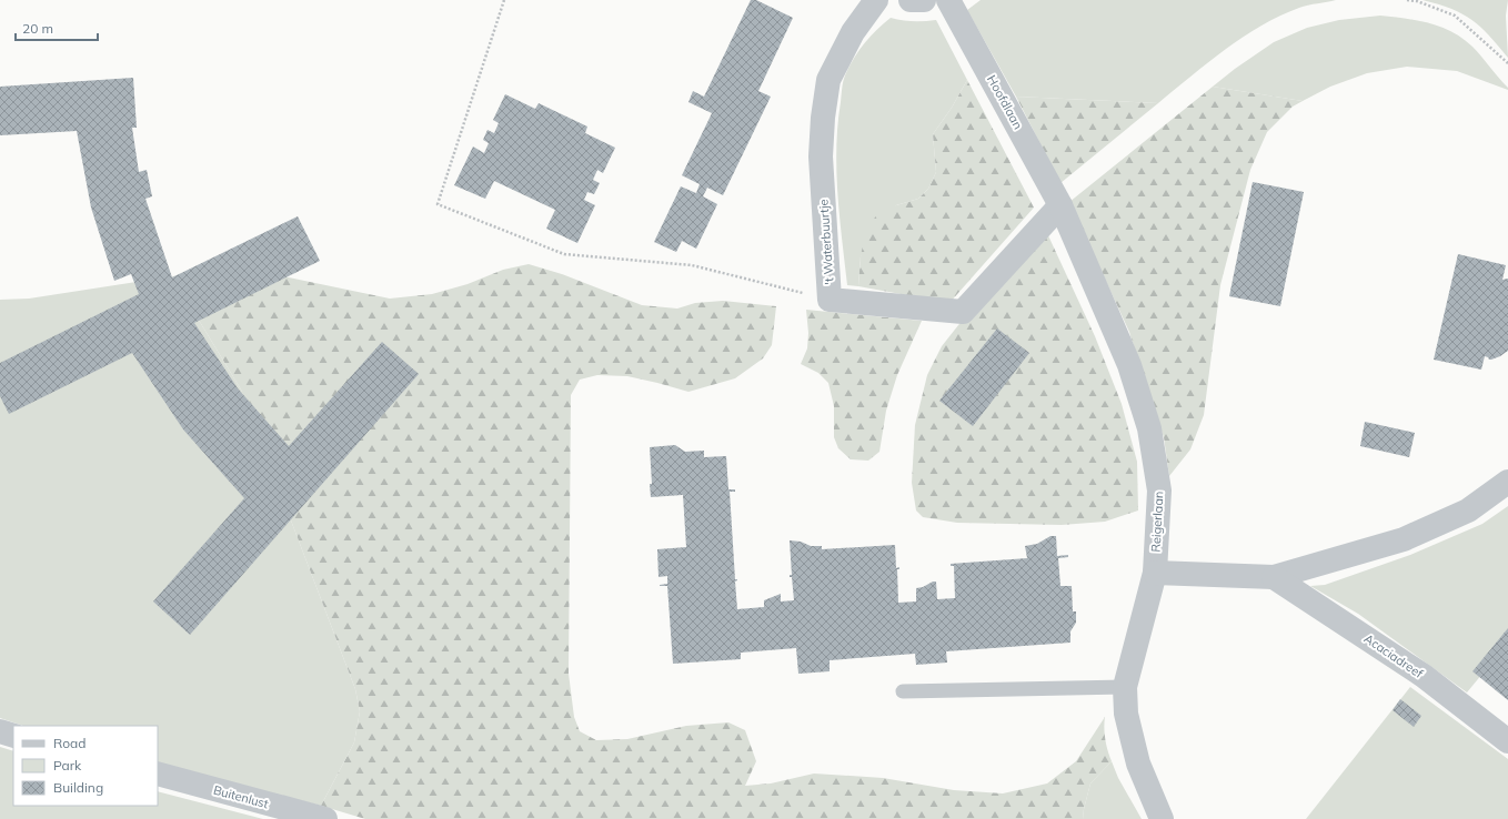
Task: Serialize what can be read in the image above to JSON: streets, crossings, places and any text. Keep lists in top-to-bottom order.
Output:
{
  "streets": {
    "street": [
      "Hoofdlaan",
      "'t Waterbuurtje",
      "Reigerlaan",
      "Acaciadreef",
      "Buitenlust"
    ]
  },
  "crossings": [
    ["Hoofdlaan", "'t Waterbuurtje"],
    ["Hoofdlaan", "Reigerlaan"],
    ["'t Waterbuurtje", "Reigerlaan"]
  ],
  "legend": ["Road", "Park", "Building"],
  "scale_bar": "20 m"
}
